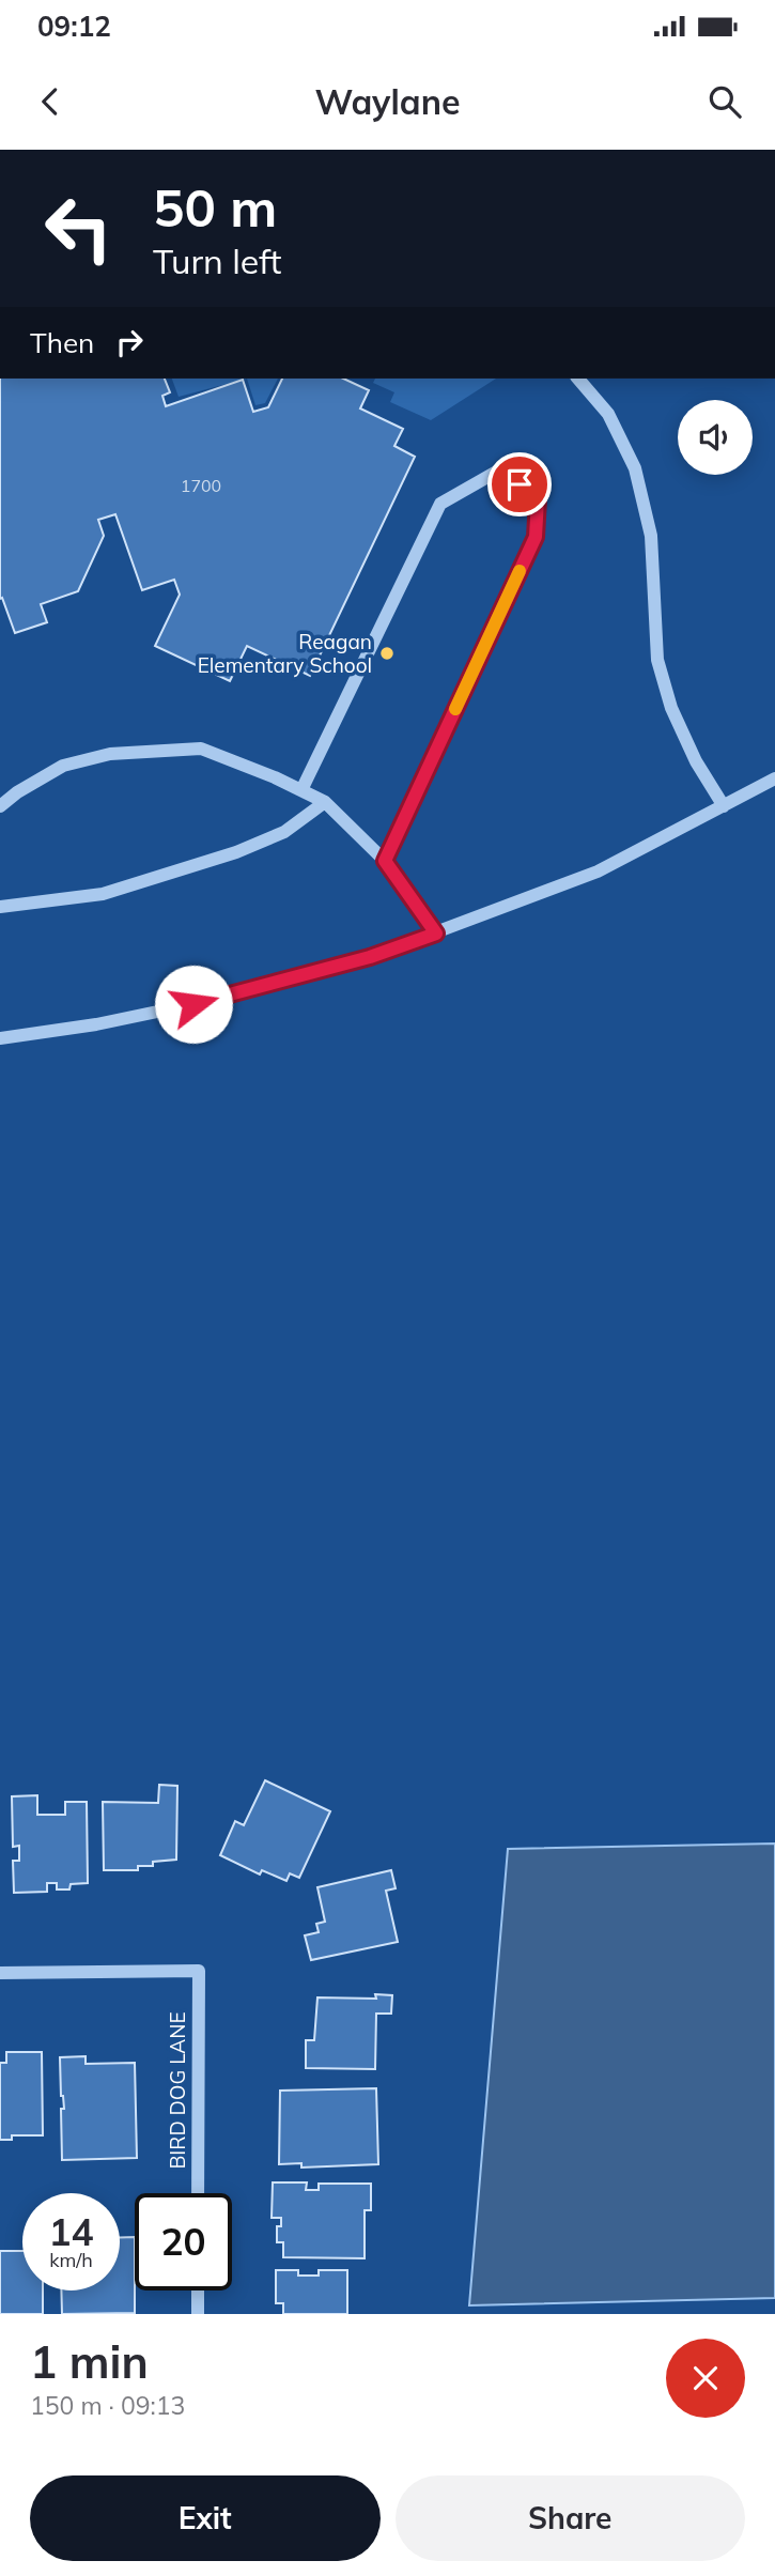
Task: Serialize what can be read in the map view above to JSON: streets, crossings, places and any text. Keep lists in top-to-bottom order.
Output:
{
  "streets": {
    "street": ["BIRD DOG LANE"]
  },
  "places": ["Reagan Elementary School"],
  "house_numbers": ["1700"],
  "page": {
    "status": "09:12",
    "header": "Waylane",
    "turn": ["50 m", "Turn left"],
    "then": "Then",
    "speed": "14 km/h",
    "limit": "20",
    "heading": ["1 min", "150 m · 09:13"],
    "buttons": ["Exit", "Share"]
  }
}
